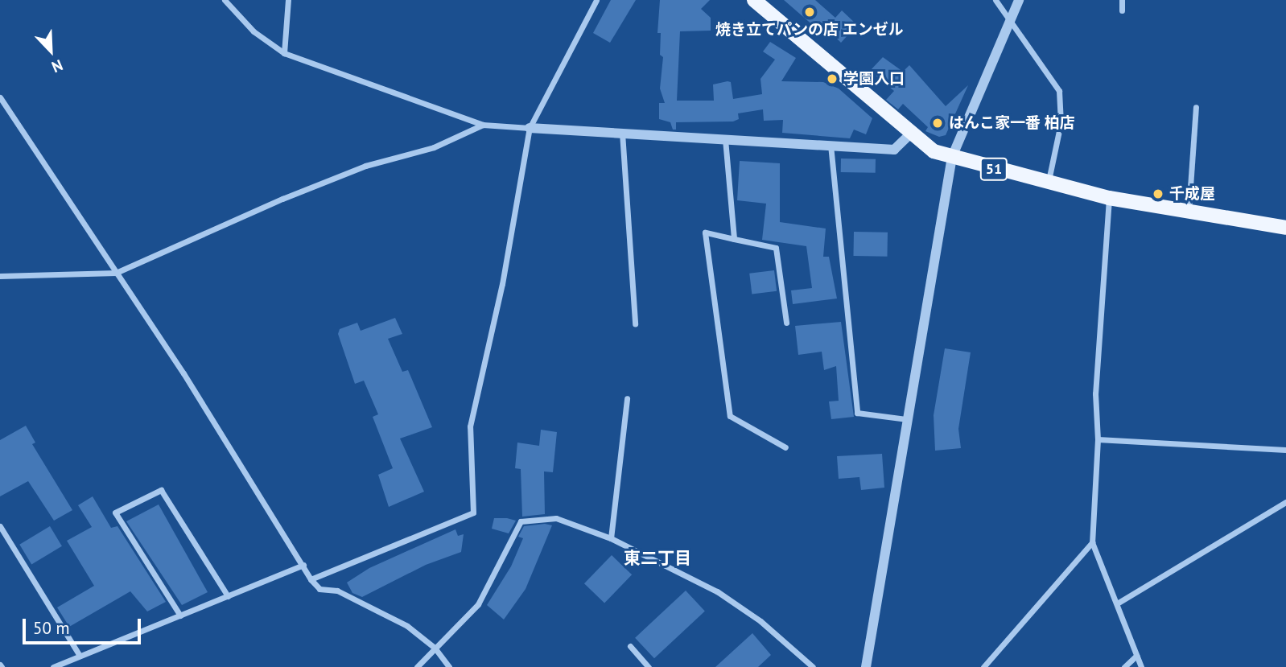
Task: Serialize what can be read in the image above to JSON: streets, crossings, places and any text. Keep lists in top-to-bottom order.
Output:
{
  "streets": {
    "main road": ["51"]
  },
  "districts": ["東二丁目"],
  "places": [
    "焼き立てパンの店 エンゼル",
    "学園入口",
    "はんこ家一番 柏店",
    "千成屋"
  ],
  "scale_bar": "50 m",
  "north": "bottom right"
}
